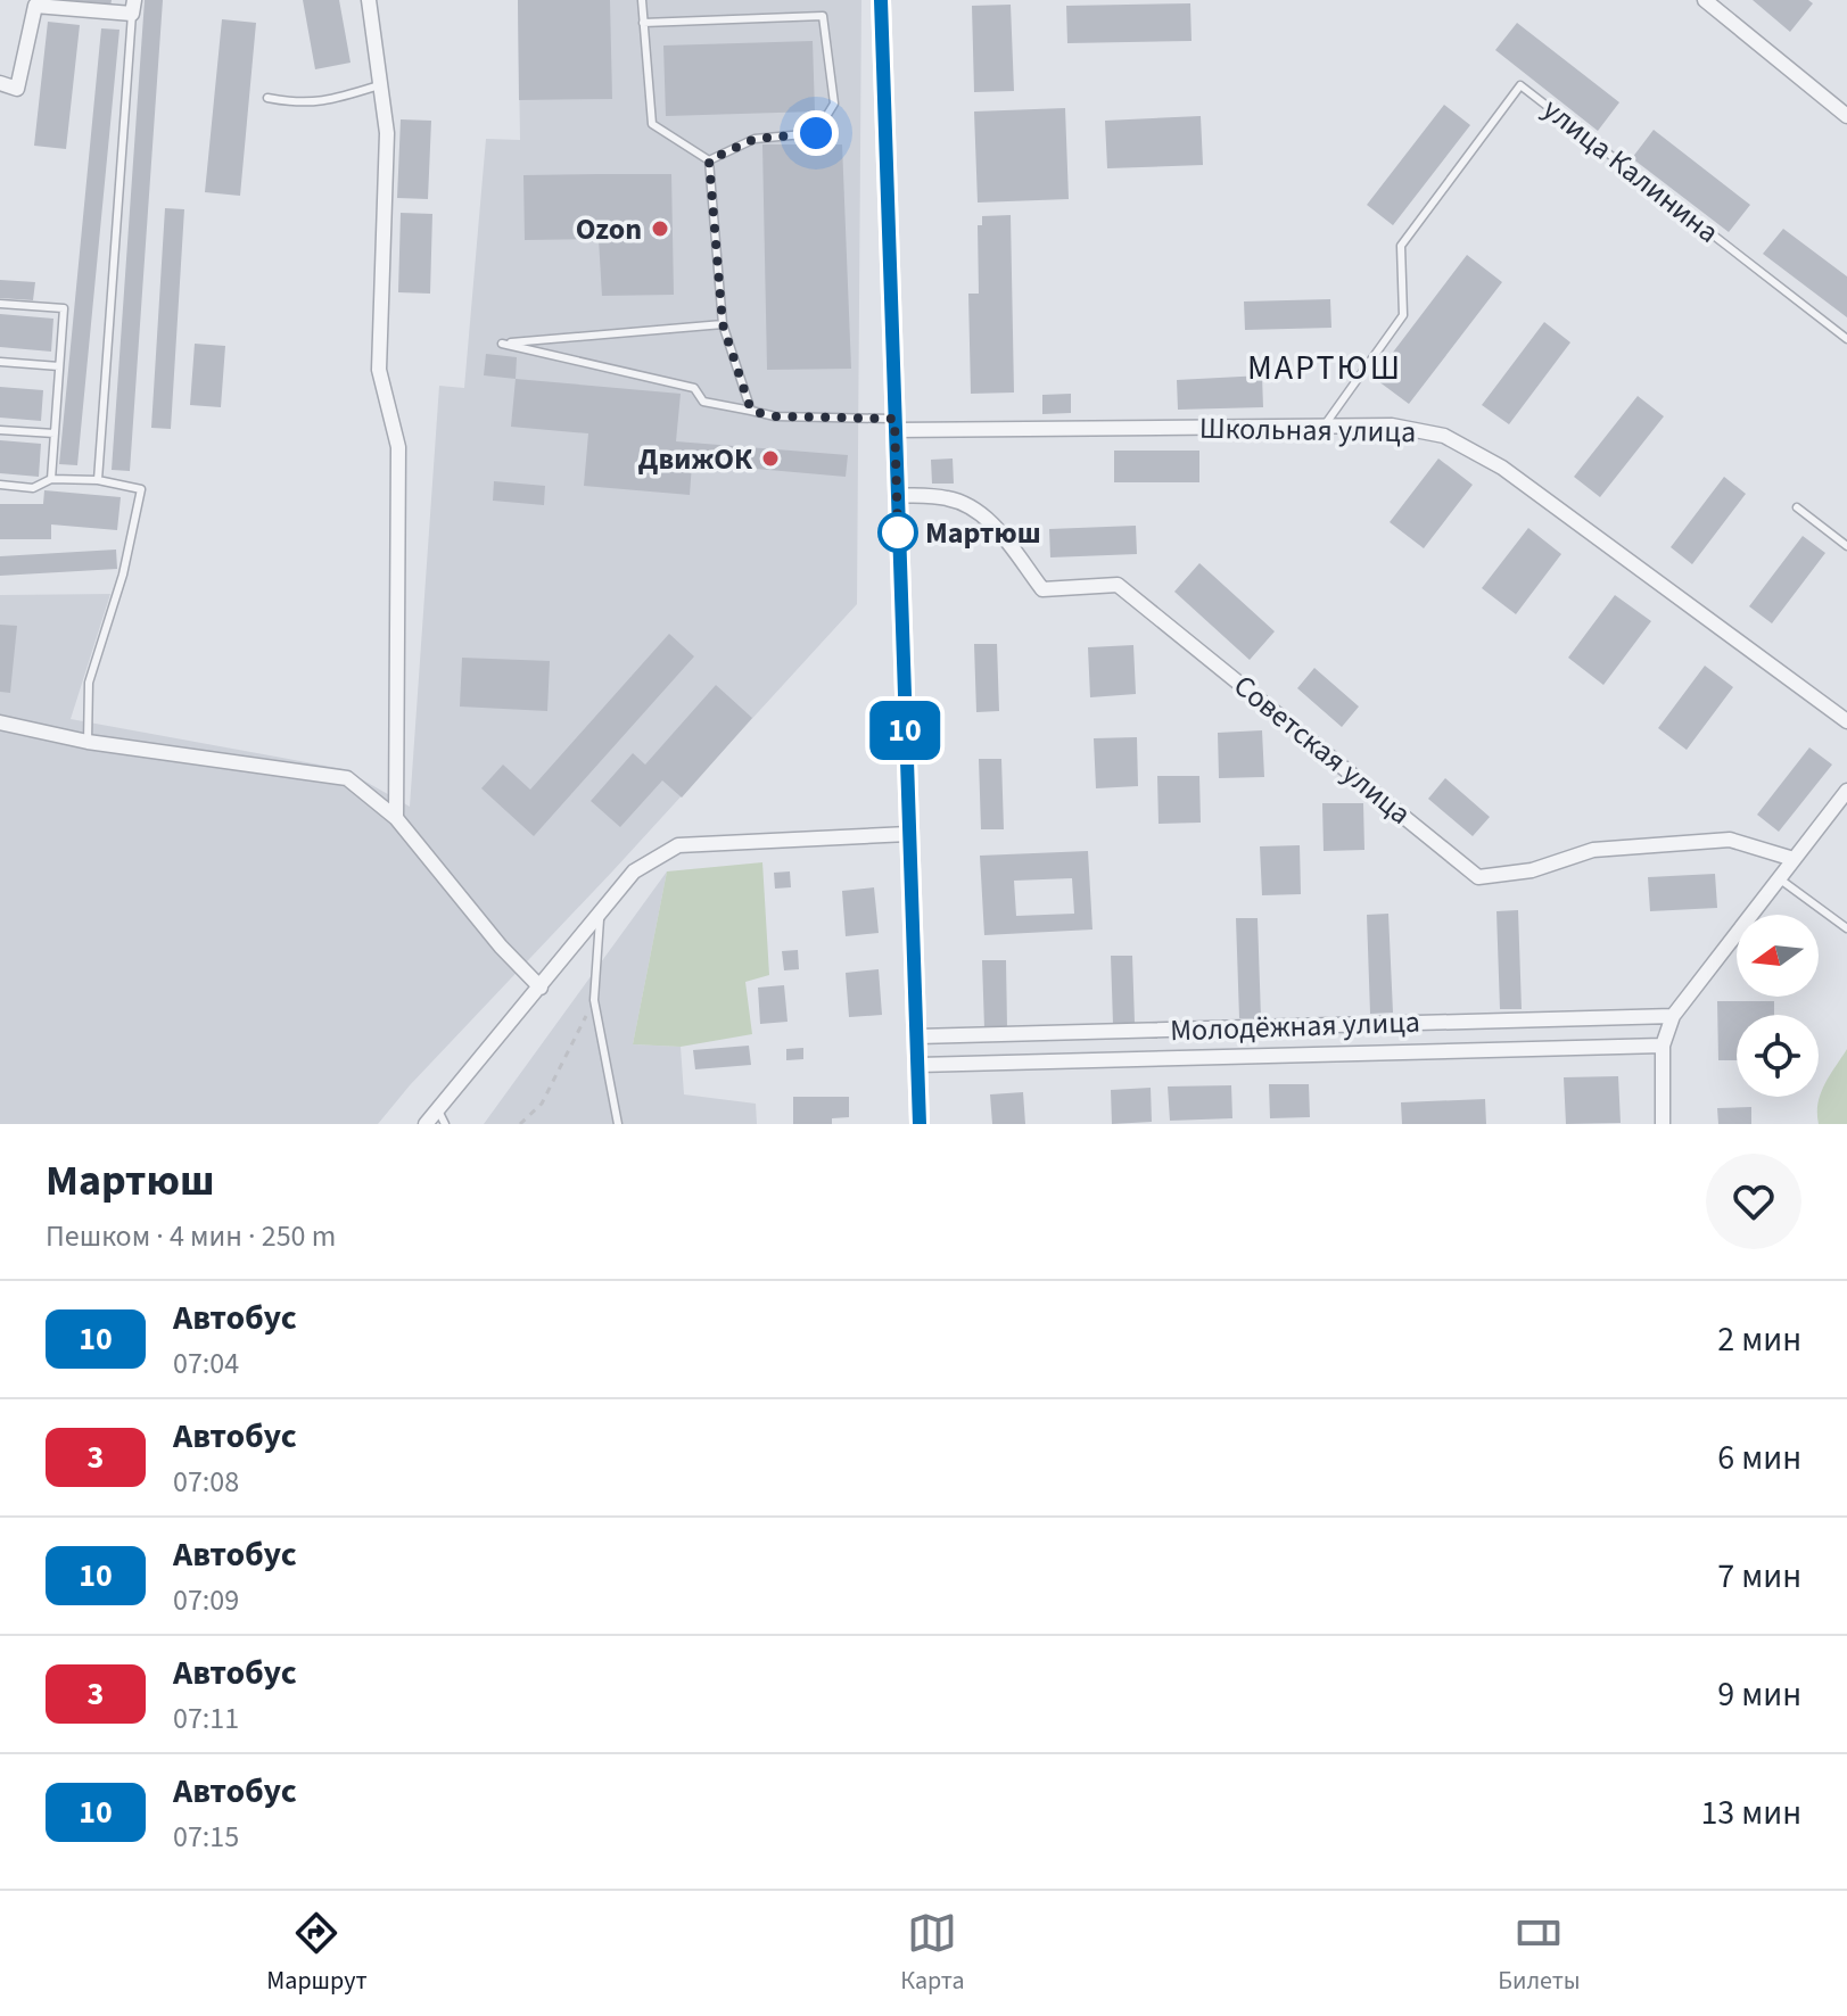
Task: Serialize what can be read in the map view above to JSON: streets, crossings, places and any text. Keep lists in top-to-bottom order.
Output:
{
  "streets": {
    "street": ["Школьная улица", "Советская улица", "Молодёжная улица"],
    "lane": ["улица Калинина"]
  },
  "crossings": [
    ["улица Калинина", "Школьная улица"]
  ],
  "districts": ["МАРТЮШ"],
  "places": ["Ozon", "ДвижОК", "Мартюш"],
  "lines": ["bus line 10"],
  "north": "left",
  "page": {
    "on_map": "10",
    "heading": ["Мартюш", "Пешком · 4 мин · 250 m"],
    "list": [
      {
        "mark": "10",
        "name": "Автобус",
        "note": "07:04",
        "value": "2 мин"
      },
      {
        "mark": "3",
        "name": "Автобус",
        "note": "07:08",
        "value": "6 мин"
      },
      {
        "mark": "10",
        "name": "Автобус",
        "note": "07:09",
        "value": "7 мин"
      },
      {
        "mark": "3",
        "name": "Автобус",
        "note": "07:11",
        "value": "9 мин"
      },
      {
        "mark": "10",
        "name": "Автобус",
        "note": "07:15",
        "value": "13 мин"
      }
    ],
    "tabs": ["Маршрут", "Карта", "Билеты"]
  }
}
